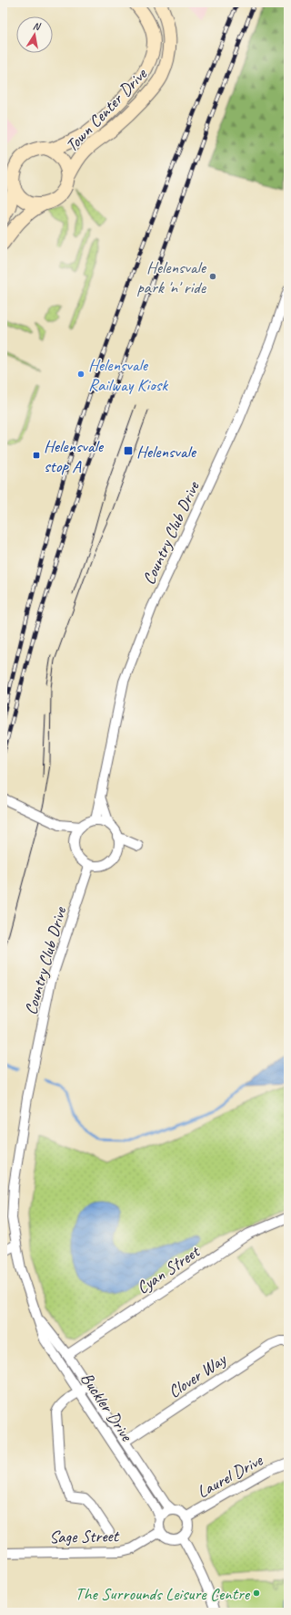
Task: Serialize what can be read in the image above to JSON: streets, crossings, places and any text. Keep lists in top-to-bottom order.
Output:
{
  "streets": {
    "street": [
      "Town Center Drive",
      "Country Club Drive",
      "Cyan Street",
      "Clover Way",
      "Buckler Drive",
      "Laurel Drive",
      "Sage Street"
    ]
  },
  "crossings": [
    ["Country Club Drive", "Buckler Drive"],
    ["Cyan Street", "Buckler Drive"],
    ["Clover Way", "Buckler Drive"],
    ["Buckler Drive", "Laurel Drive"],
    ["Buckler Drive", "Sage Street"],
    ["Laurel Drive", "Sage Street"]
  ],
  "places": {
    "other": ["Helensvale park 'n' ride", "Helensvale Railway Kiosk", "The Surrounds Leisure Centre"],
    "transit": ["Helensvale", "Helensvale stop A"]
  },
  "north": "top"
}
